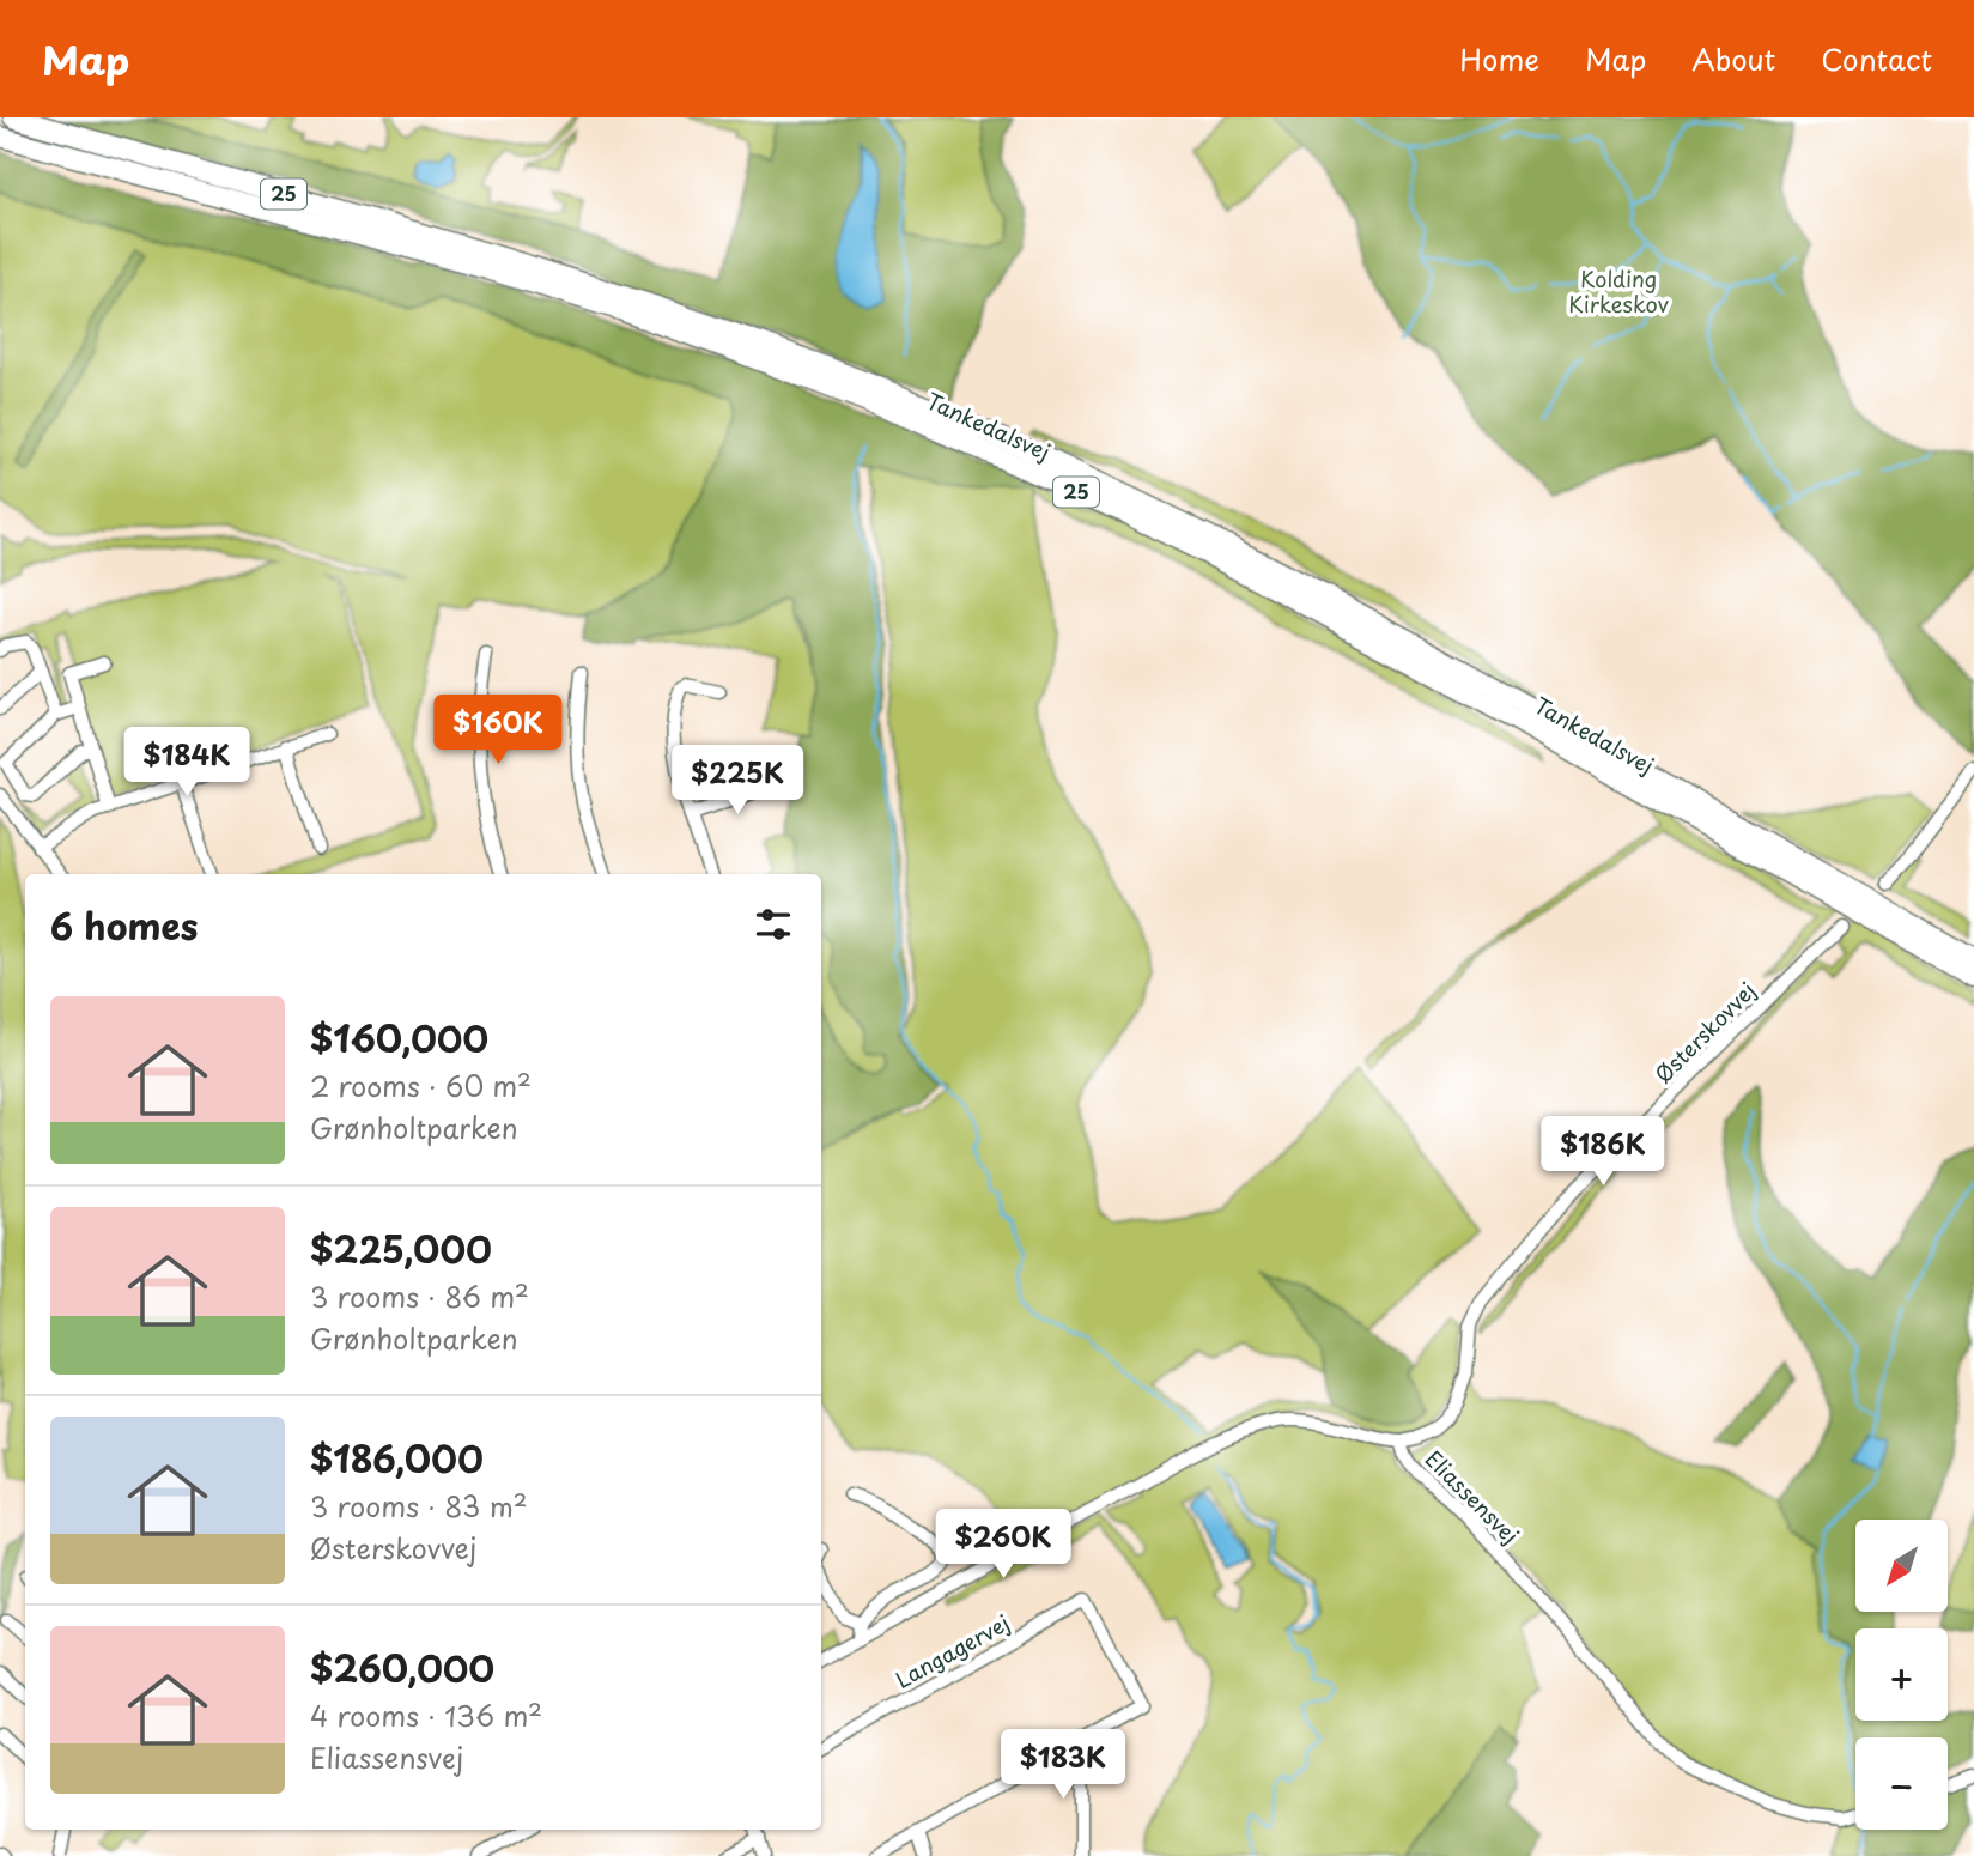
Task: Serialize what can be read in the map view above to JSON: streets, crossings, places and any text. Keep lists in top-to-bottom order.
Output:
{
  "streets": {
    "highway": ["25", "Tankedalsvej"],
    "street": ["Østerskovvej", "Eliassensvej", "Langagervej"]
  },
  "crossings": [
    ["Østerskovvej", "Eliassensvej"]
  ],
  "parks": ["Kolding Kirkeskov"],
  "north": "bottom left",
  "page": {
    "header": "Map",
    "nav": [
      "Home",
      "Map",
      "About",
      "Contact"
    ],
    "price": [
      "$160K",
      "$184K",
      "$225K",
      "$186K",
      "$260K",
      "$183K"
    ],
    "heading": "6 homes",
    "list": [
      {
        "name": "$160,000",
        "note": "2 rooms · 60 m² · Grønholtparken"
      },
      {
        "name": "$225,000",
        "note": "3 rooms · 86 m² · Grønholtparken"
      },
      {
        "name": "$186,000",
        "note": "3 rooms · 83 m² · Østerskovvej"
      },
      {
        "name": "$260,000",
        "note": "4 rooms · 136 m² · Eliassensvej"
      }
    ],
    "map_buttons": ["+", "−"]
  }
}
